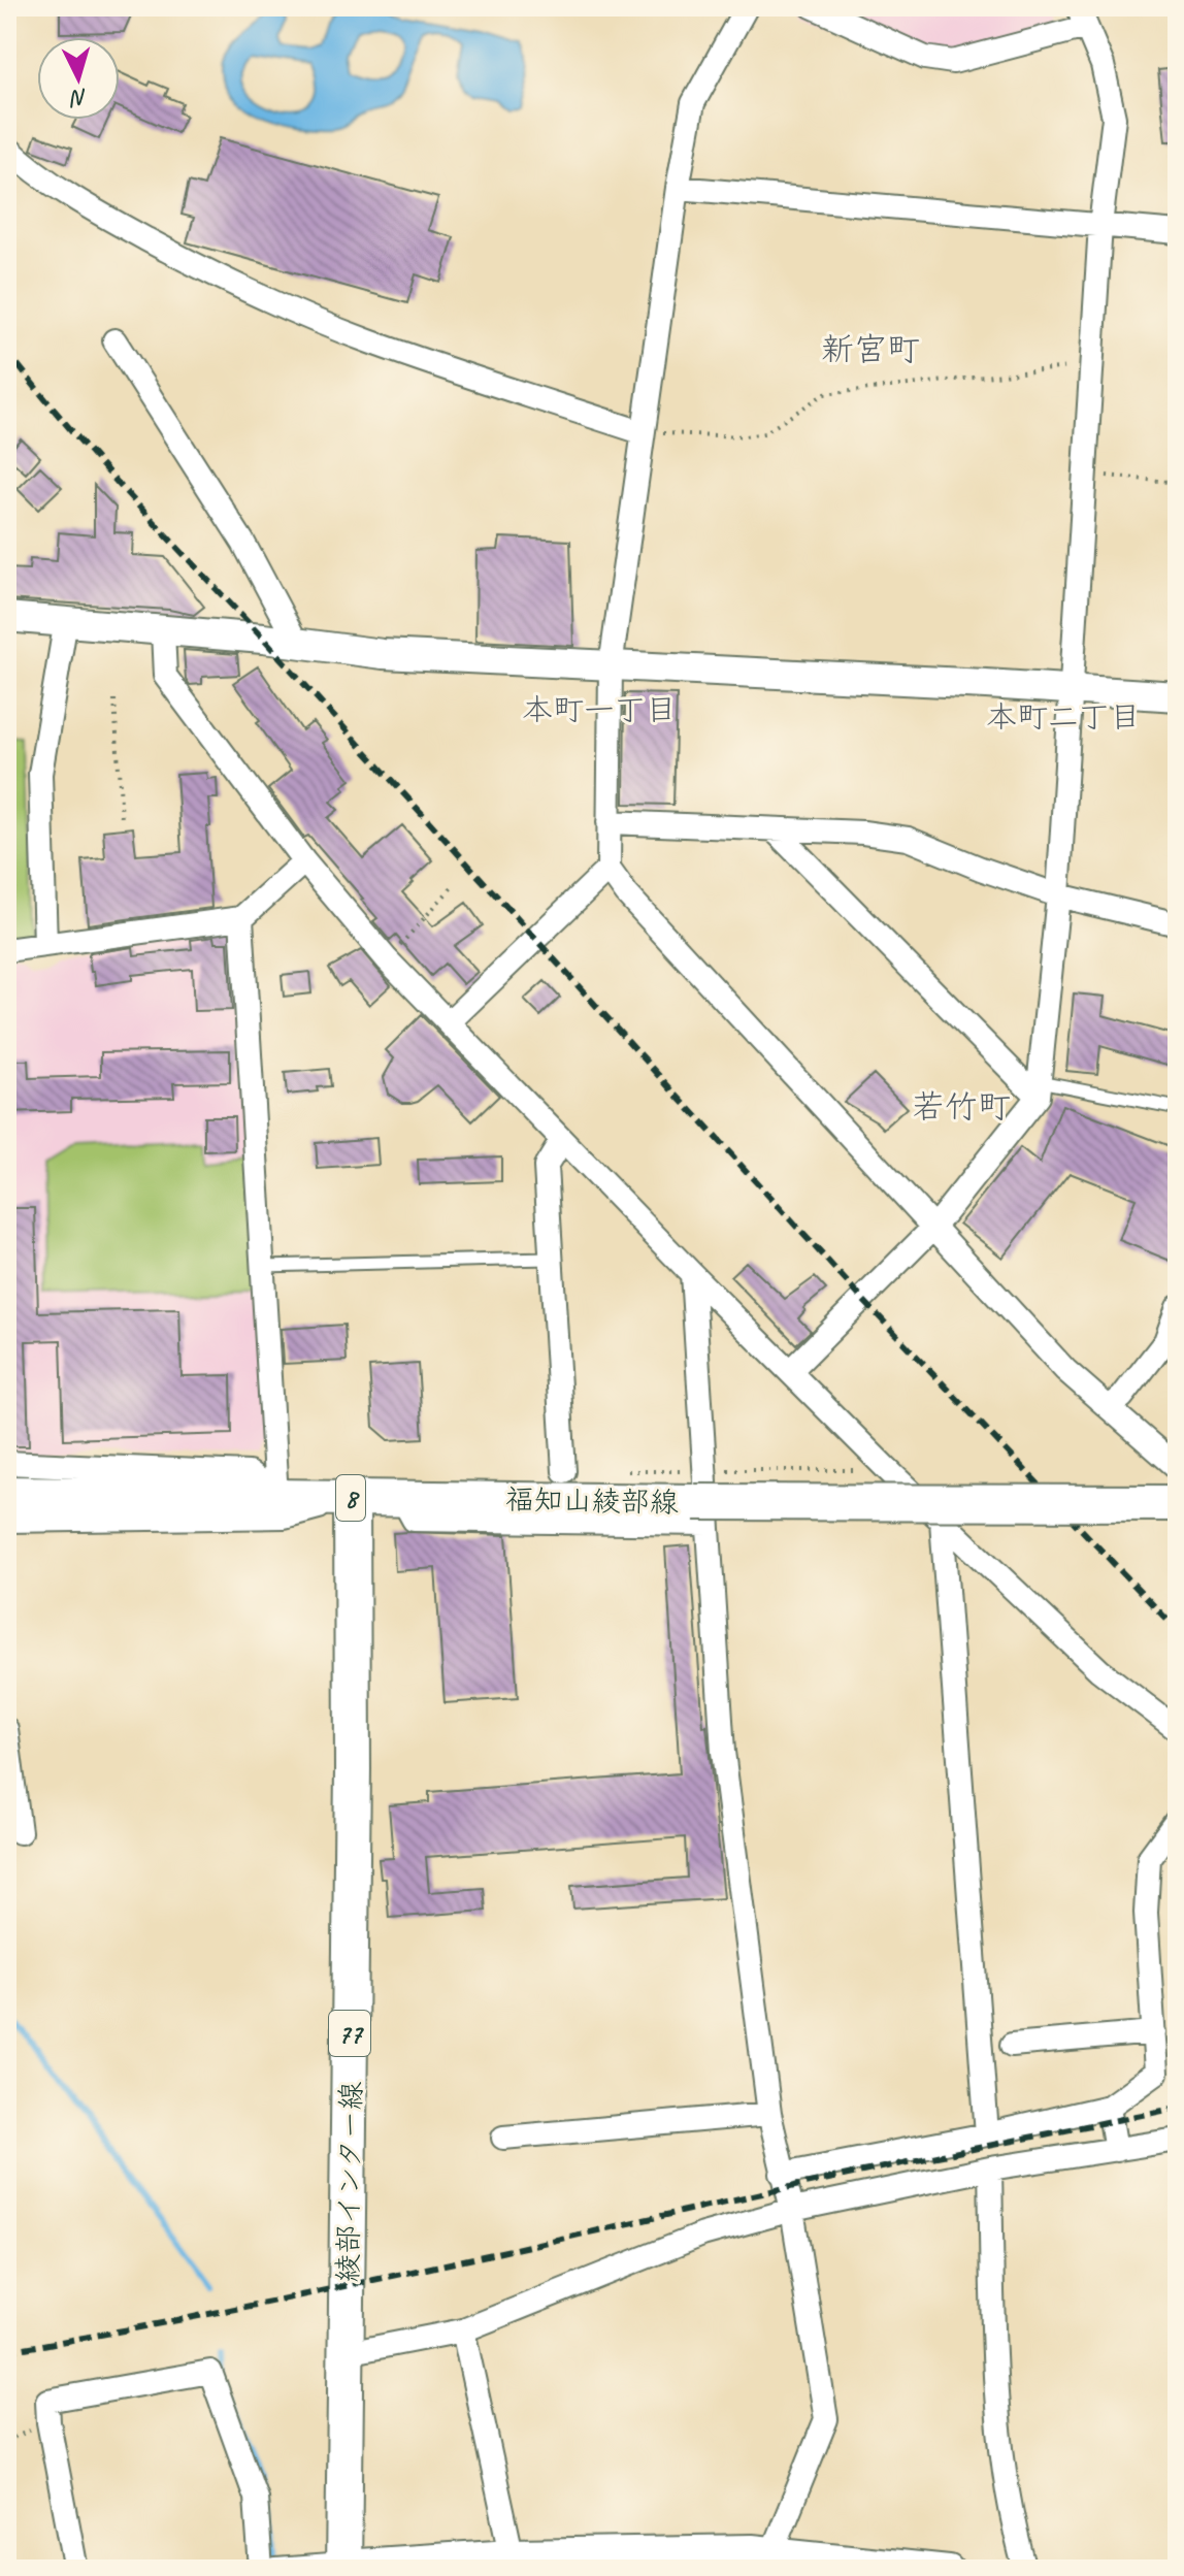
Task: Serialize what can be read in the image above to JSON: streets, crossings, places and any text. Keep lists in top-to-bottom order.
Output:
{
  "streets": {
    "main road": [
      "8",
      "福知山綾部線",
      "77",
      "綾部インター線"
    ]
  },
  "crossings": [
    ["福知山綾部線", "綾部インター線"]
  ],
  "districts": [
    "新宮町",
    "本町一丁目",
    "本町二丁目",
    "若竹町"
  ],
  "north": "bottom"
}
